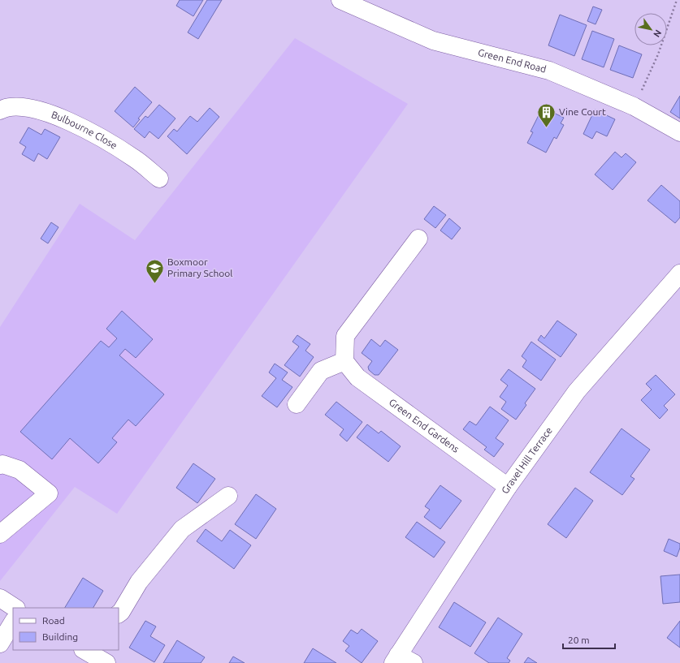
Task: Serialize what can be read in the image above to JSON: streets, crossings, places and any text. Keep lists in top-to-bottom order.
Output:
{
  "streets": {
    "street": [
      "Green End Road",
      "Bulbourne Close",
      "Green End Gardens",
      "Gravel Hill Terrace"
    ]
  },
  "crossings": [
    ["Green End Gardens", "Gravel Hill Terrace"]
  ],
  "places": {
    "building": ["Vine Court"],
    "school or university": ["Boxmoor Primary School"]
  },
  "legend": ["Road", "Building"],
  "scale_bar": "20 m",
  "north": "bottom right"
}
